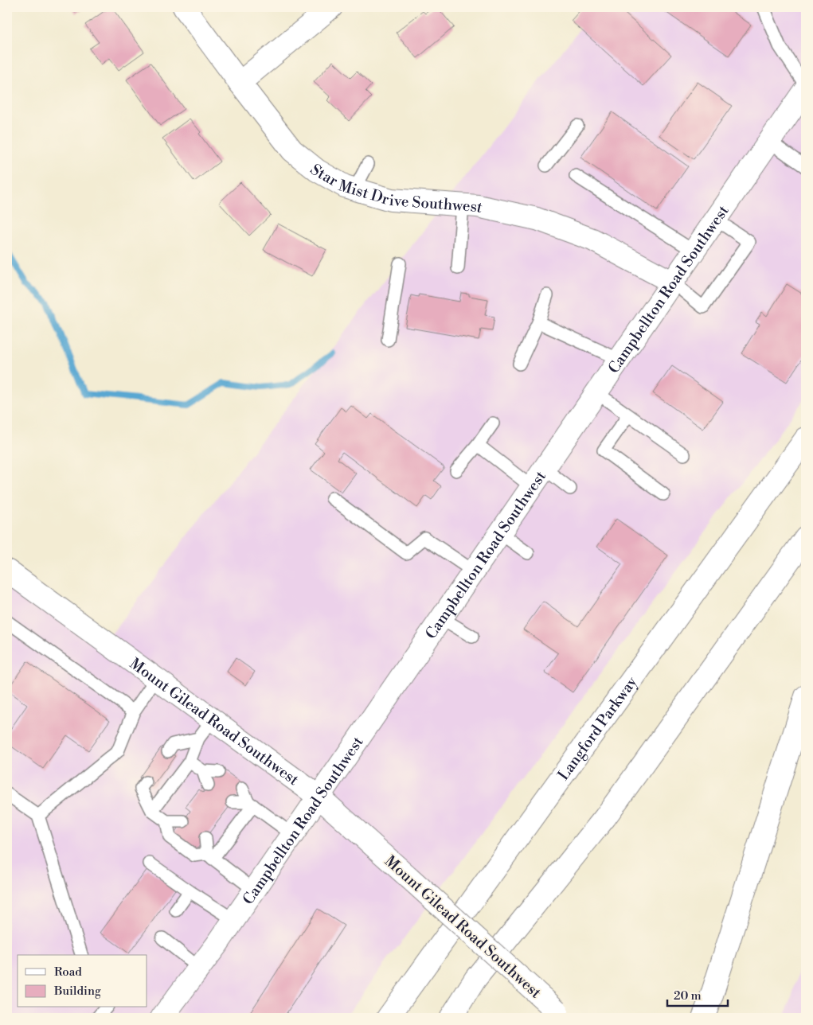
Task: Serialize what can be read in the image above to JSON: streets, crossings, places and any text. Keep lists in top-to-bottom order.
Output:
{
  "streets": {
    "main road": [
      "Star Mist Drive Southwest",
      "Campbellton Road Southwest",
      "Mount Gilead Road Southwest",
      "Langford Parkway"
    ]
  },
  "crossings": [
    ["Star Mist Drive Southwest", "Campbellton Road Southwest"],
    ["Campbellton Road Southwest", "Mount Gilead Road Southwest"]
  ],
  "legend": ["Road", "Building"],
  "scale_bar": "20 m"
}
